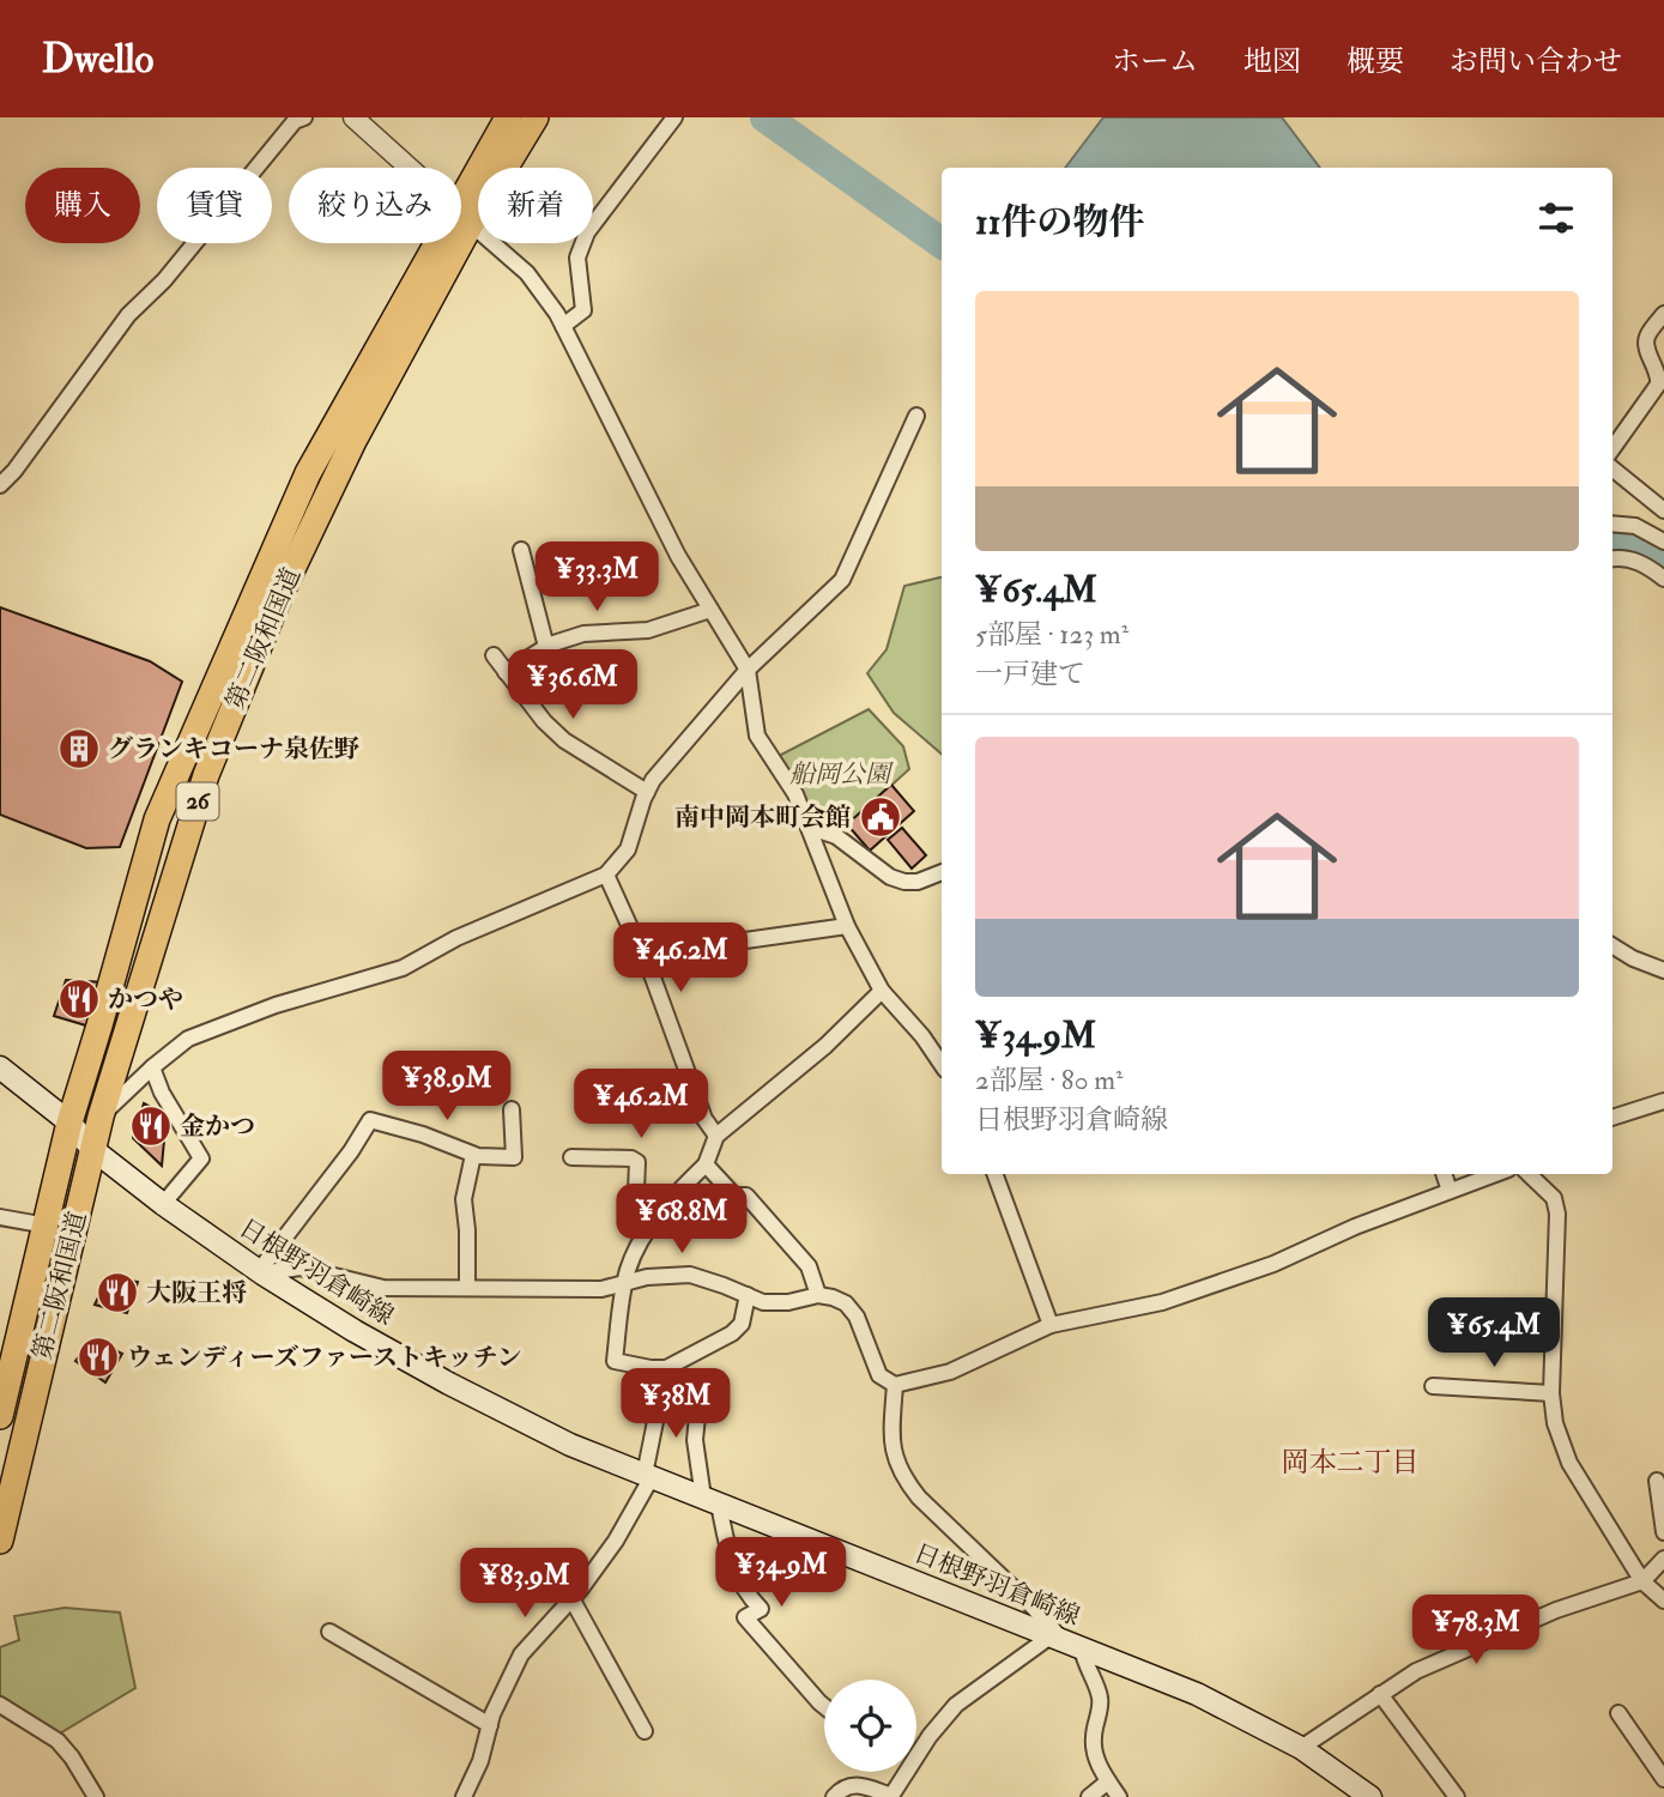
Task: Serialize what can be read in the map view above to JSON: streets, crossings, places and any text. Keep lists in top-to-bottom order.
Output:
{
  "streets": {
    "highway": ["第二阪和国道", "26"],
    "main road": ["日根野羽倉崎線"]
  },
  "crossings": [
    ["第二阪和国道", "日根野羽倉崎線"]
  ],
  "districts": ["岡本二丁目"],
  "parks": ["船岡公園"],
  "places": {
    "building": ["グランキコーナ泉佐野"],
    "public building": ["南中岡本町会館"],
    "restaurant": [
      "かつや",
      "金かつ",
      "大阪王将",
      "ウェンディーズファーストキッチン"
    ]
  },
  "page": {
    "header": "Dwello",
    "nav": [
      "ホーム",
      "地図",
      "概要",
      "お問い合わせ"
    ],
    "chip": [
      "購入",
      "賃貸",
      "絞り込み",
      "新着"
    ],
    "heading": "11件の物件",
    "list": [
      {
        "name": "¥65.4M",
        "note": "5部屋 · 123 m² · 一戸建て"
      },
      {
        "name": "¥34.9M",
        "note": "2部屋 · 80 m² · 日根野羽倉崎線"
      }
    ],
    "price": [
      "¥33.3M",
      "¥36.6M",
      "¥46.2M",
      "¥38.9M",
      "¥46.2M",
      "¥68.8M",
      "¥65.4M",
      "¥38M",
      "¥34.9M",
      "¥83.9M",
      "¥78.3M"
    ]
  }
}
